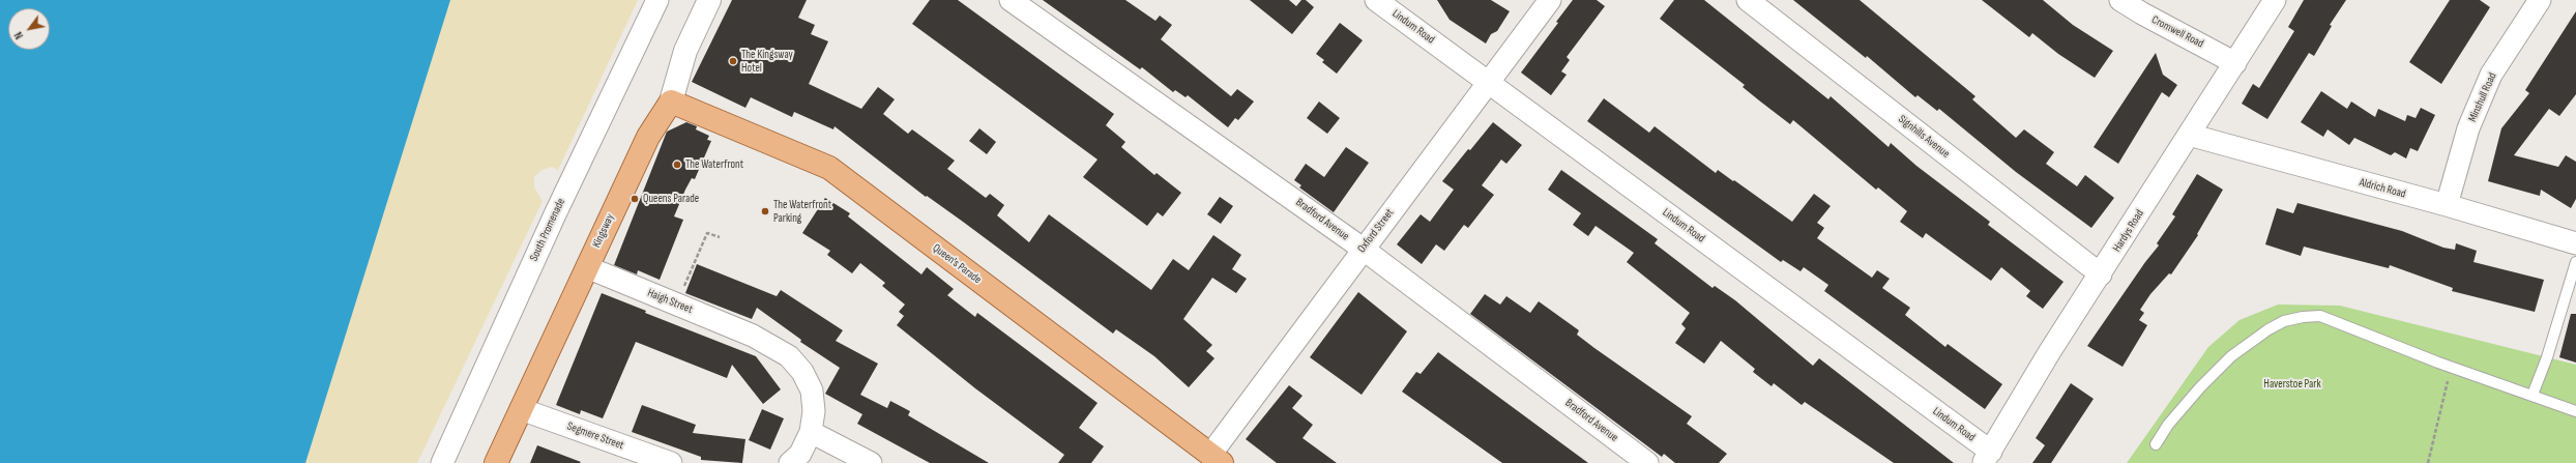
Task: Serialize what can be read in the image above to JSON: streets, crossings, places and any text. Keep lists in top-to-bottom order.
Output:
{
  "streets": {
    "main road": ["Kingsway", "Queen's Parade"],
    "street": [
      "Lindum Road",
      "Cromwell Road",
      "Minshull Road",
      "Signhills Avenue",
      "Aldrich Road",
      "Bradford Avenue",
      "South Promenade",
      "Oxford Street",
      "Hardys Road",
      "Haigh Street",
      "Segmere Street"
    ]
  },
  "crossings": [
    ["Lindum Road", "Oxford Street"],
    ["Lindum Road", "Hardys Road"],
    ["Cromwell Road", "Hardys Road"],
    ["Minshull Road", "Aldrich Road"],
    ["Signhills Avenue", "Hardys Road"],
    ["Aldrich Road", "Hardys Road"],
    ["Bradford Avenue", "Oxford Street"],
    ["Kingsway", "Queen's Parade"],
    ["Kingsway", "Haigh Street"],
    ["Kingsway", "Segmere Street"],
    ["Oxford Street", "Queen's Parade"]
  ],
  "parks": ["Haverstoe Park"],
  "places": [
    "The Kingsway Hotel",
    "The Waterfront",
    "Queens Parade",
    "The Waterfront Parking"
  ],
  "north": "bottom left"
}
